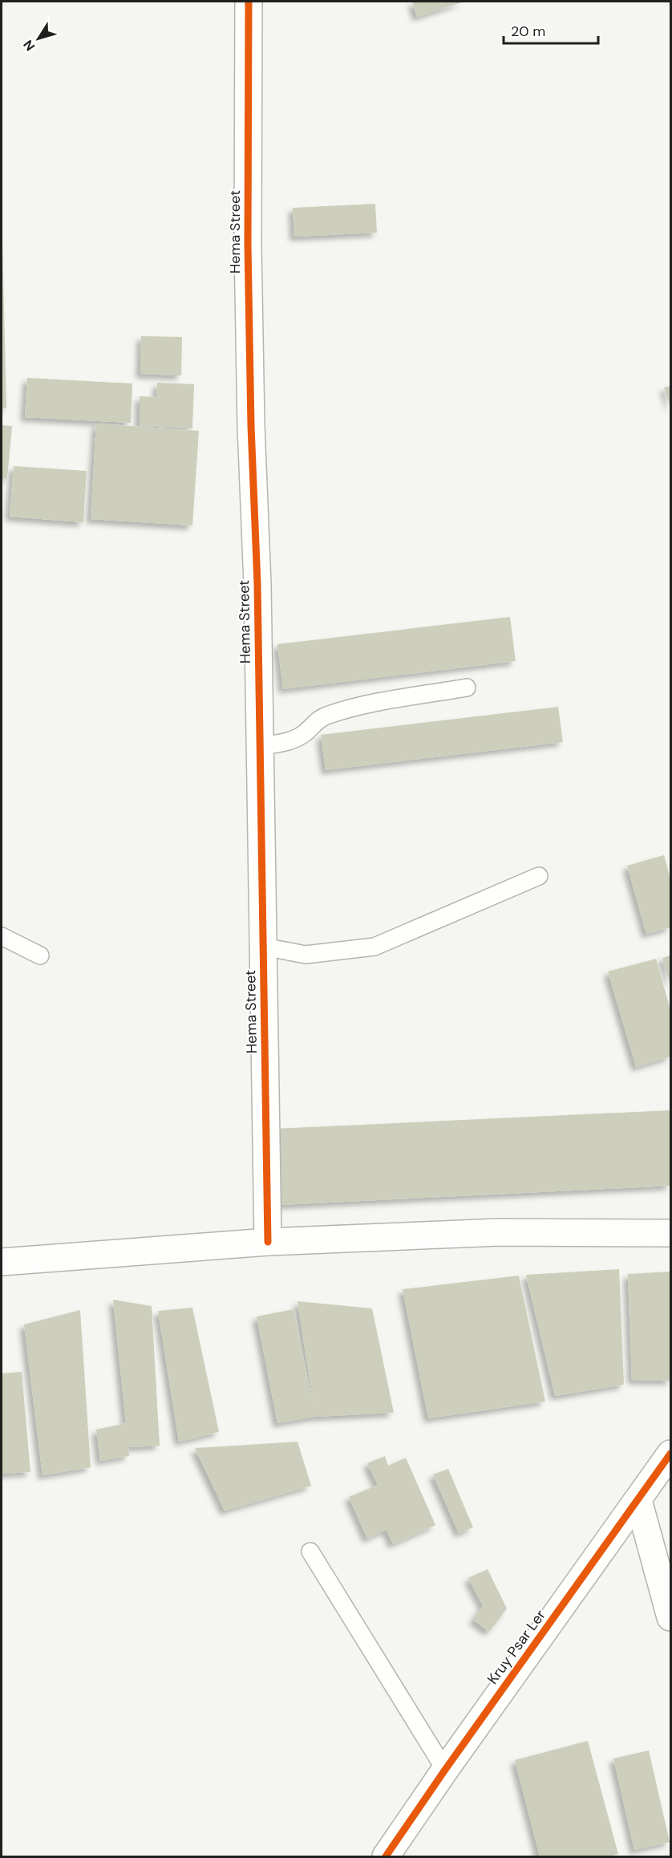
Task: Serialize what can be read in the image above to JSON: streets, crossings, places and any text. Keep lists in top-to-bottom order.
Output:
{
  "streets": {
    "main road": ["Hema Street", "Kruy Psar Ler"]
  },
  "scale_bar": "20 m",
  "north": "bottom left"
}
